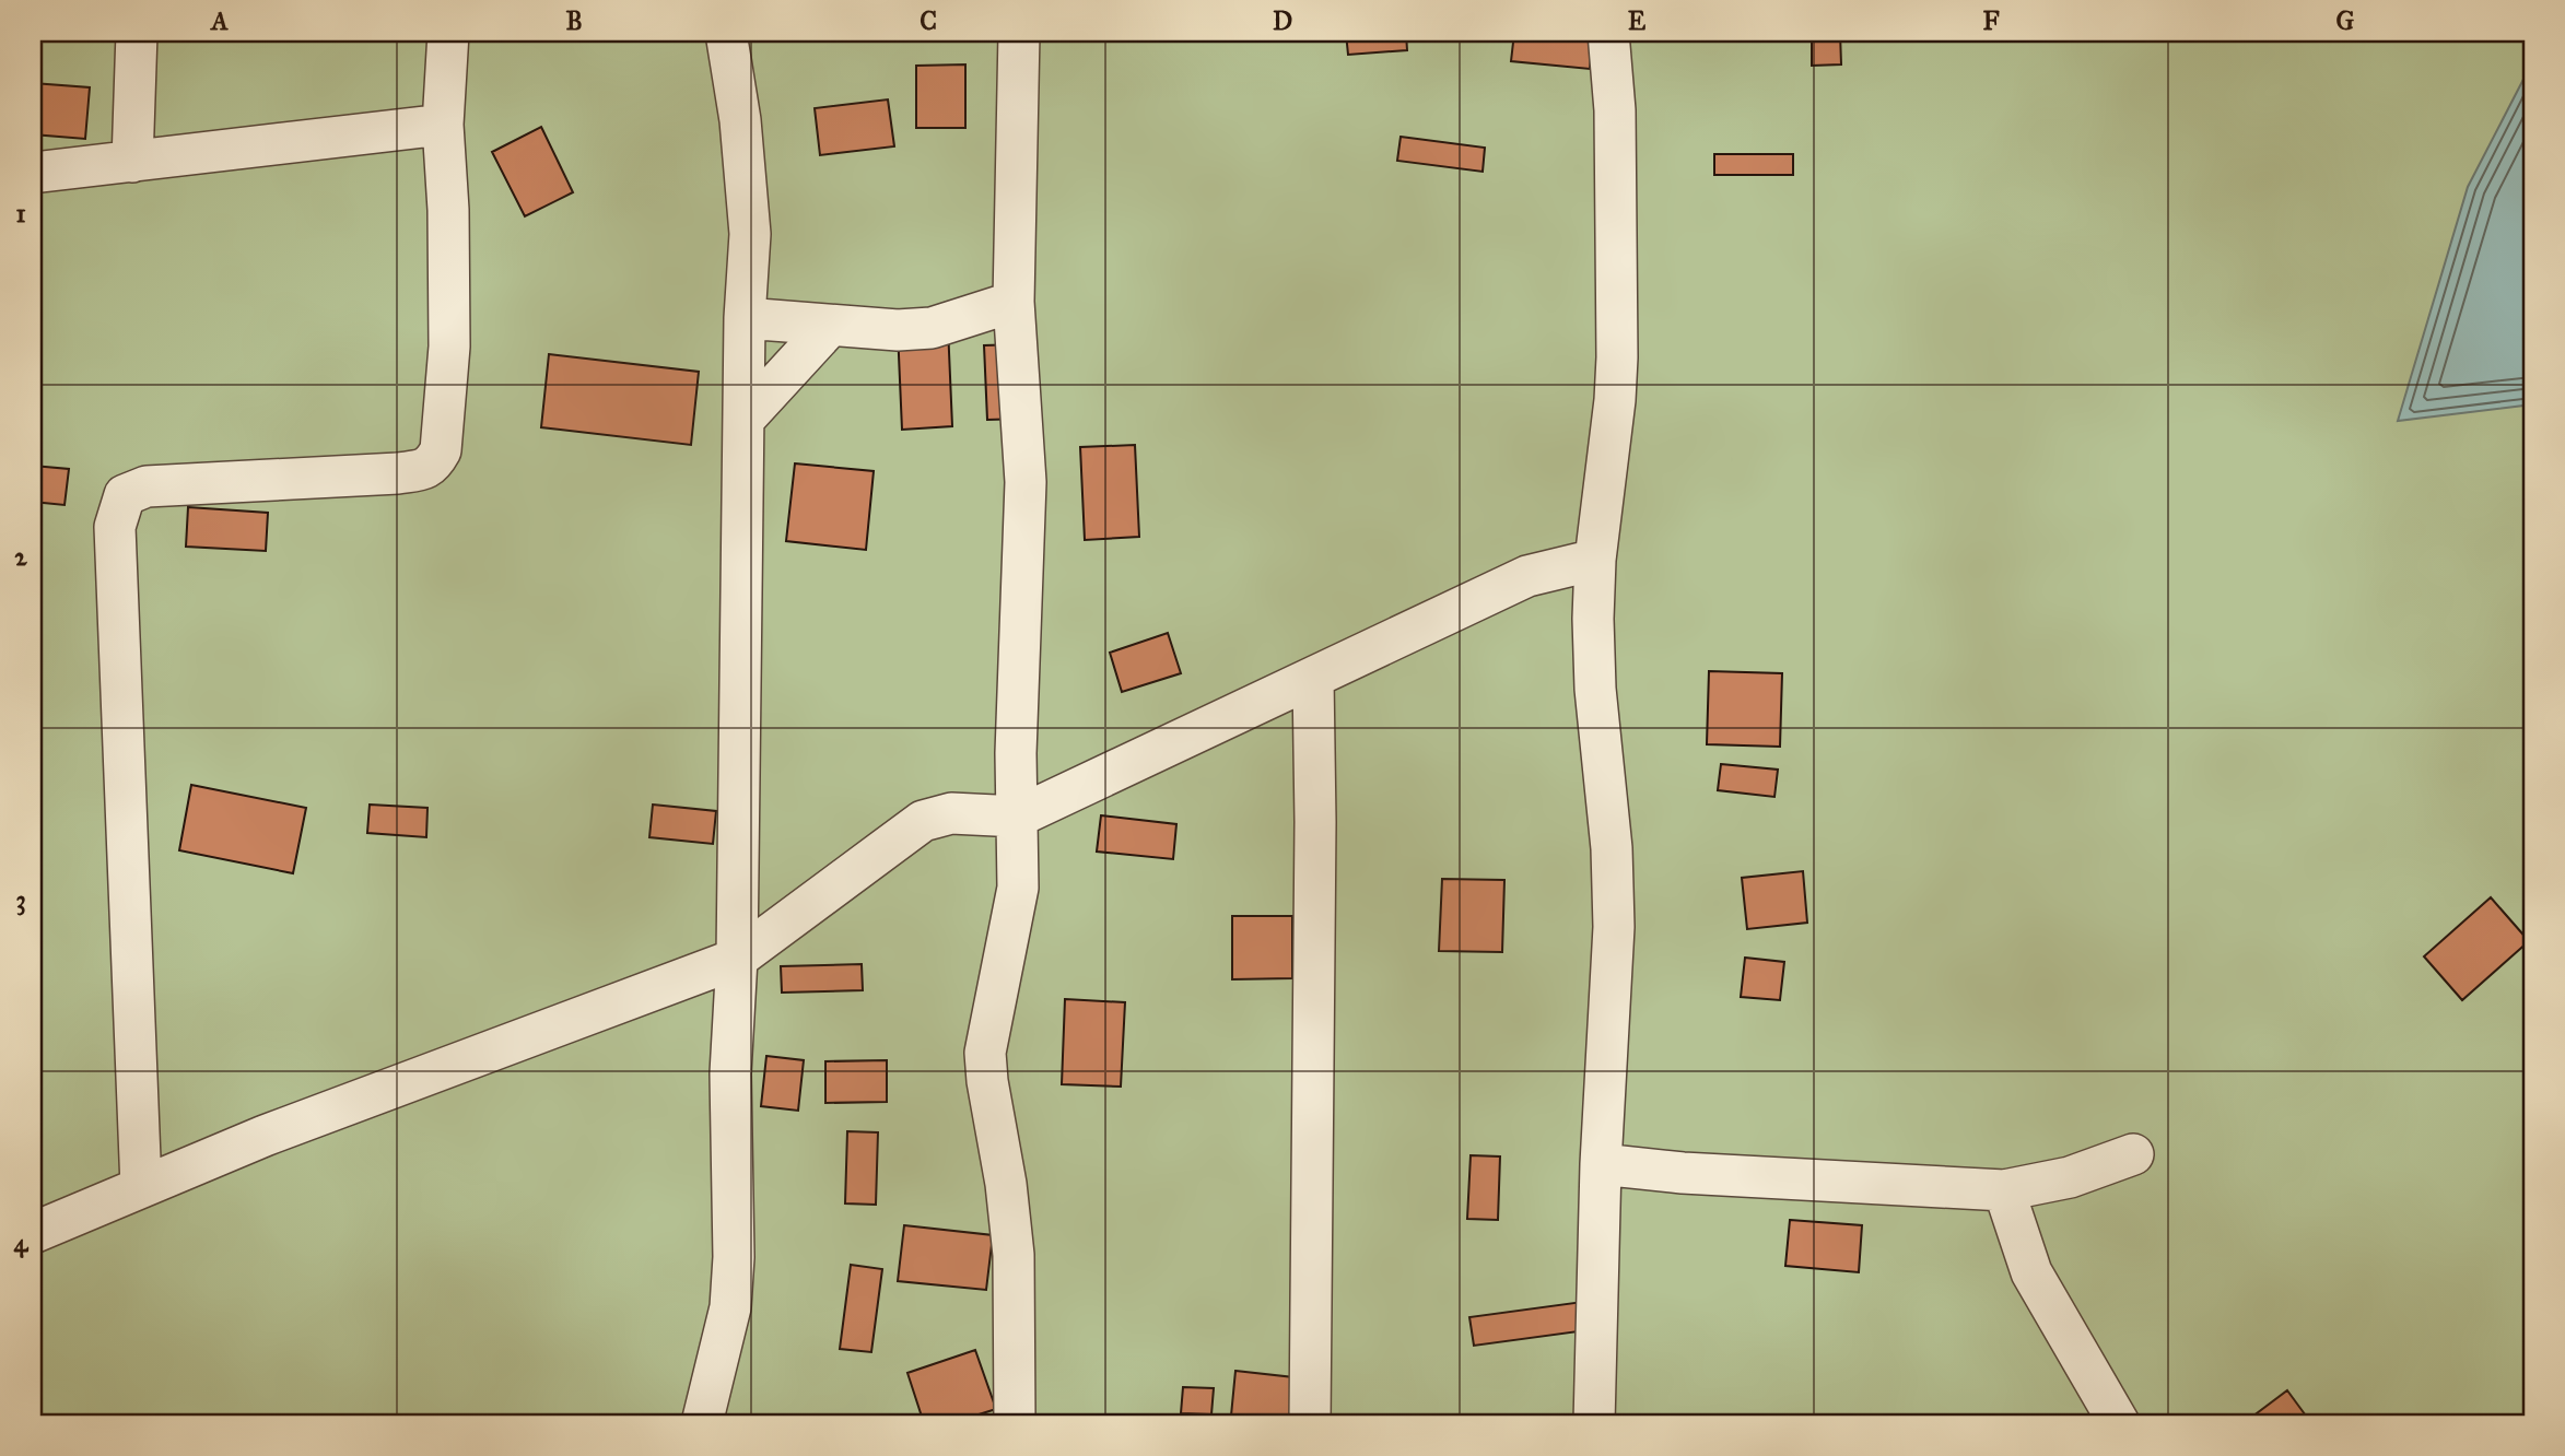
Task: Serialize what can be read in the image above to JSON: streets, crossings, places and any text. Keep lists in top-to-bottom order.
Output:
{
  "grid": {
    "columns": [
      "A",
      "B",
      "C",
      "D",
      "E",
      "F",
      "G"
    ],
    "rows": [
      "1",
      "2",
      "3",
      "4"
    ]
  }
}
